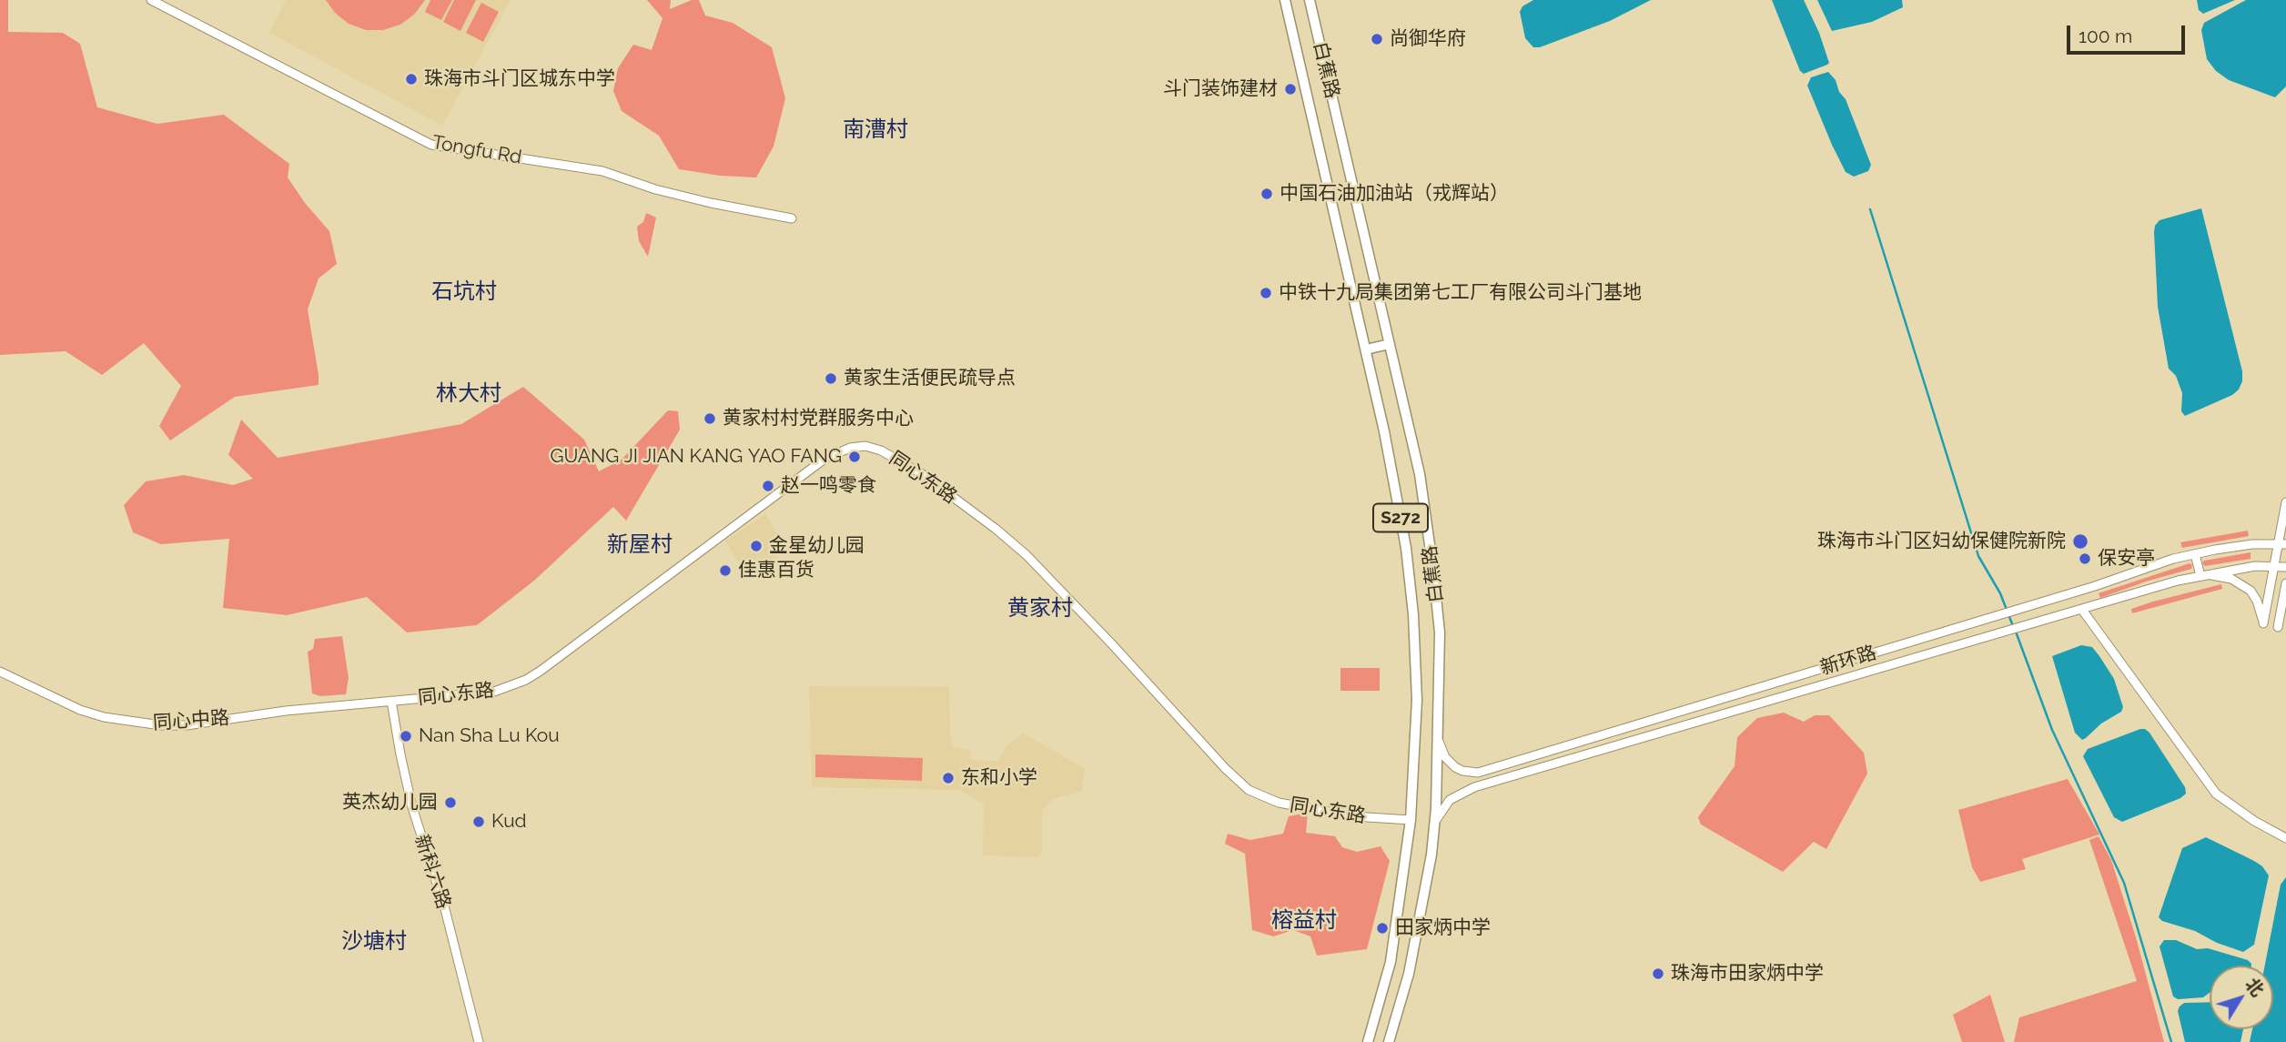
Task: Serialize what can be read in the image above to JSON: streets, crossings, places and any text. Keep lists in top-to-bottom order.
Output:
{
  "streets": {
    "main road": ["白蕉路", "S272"],
    "street": [
      "Tongfu Rd",
      "同心东路",
      "新环路",
      "同心中路",
      "新科六路"
    ]
  },
  "crossings": [
    ["白蕉路", "同心东路"],
    ["白蕉路", "新环路"],
    ["同心东路", "同心中路"],
    ["同心东路", "新科六路"],
    ["同心中路", "新科六路"]
  ],
  "districts": [
    "南漕村",
    "石坑村",
    "林大村",
    "新屋村",
    "黄家村",
    "榕益村",
    "沙塘村"
  ],
  "places": [
    "尚御华府",
    "珠海市斗门区城东中学",
    "斗门装饰建材",
    "中国石油加油站（戎辉站）",
    "中铁十九局集团第七工厂有限公司斗门基地",
    "黄家生活便民疏导点",
    "黄家村村党群服务中心",
    "GUANG JI JIAN KANG YAO FANG",
    "赵一鸣零食",
    "珠海市斗门区妇幼保健院新院",
    "金星幼儿园",
    "保安亭",
    "佳惠百货",
    "Nan Sha Lu Kou",
    "东和小学",
    "英杰幼儿园",
    "Kud",
    "田家炳中学",
    "珠海市田家炳中学"
  ],
  "scale_bar": "100 m",
  "north": "top right"
}
